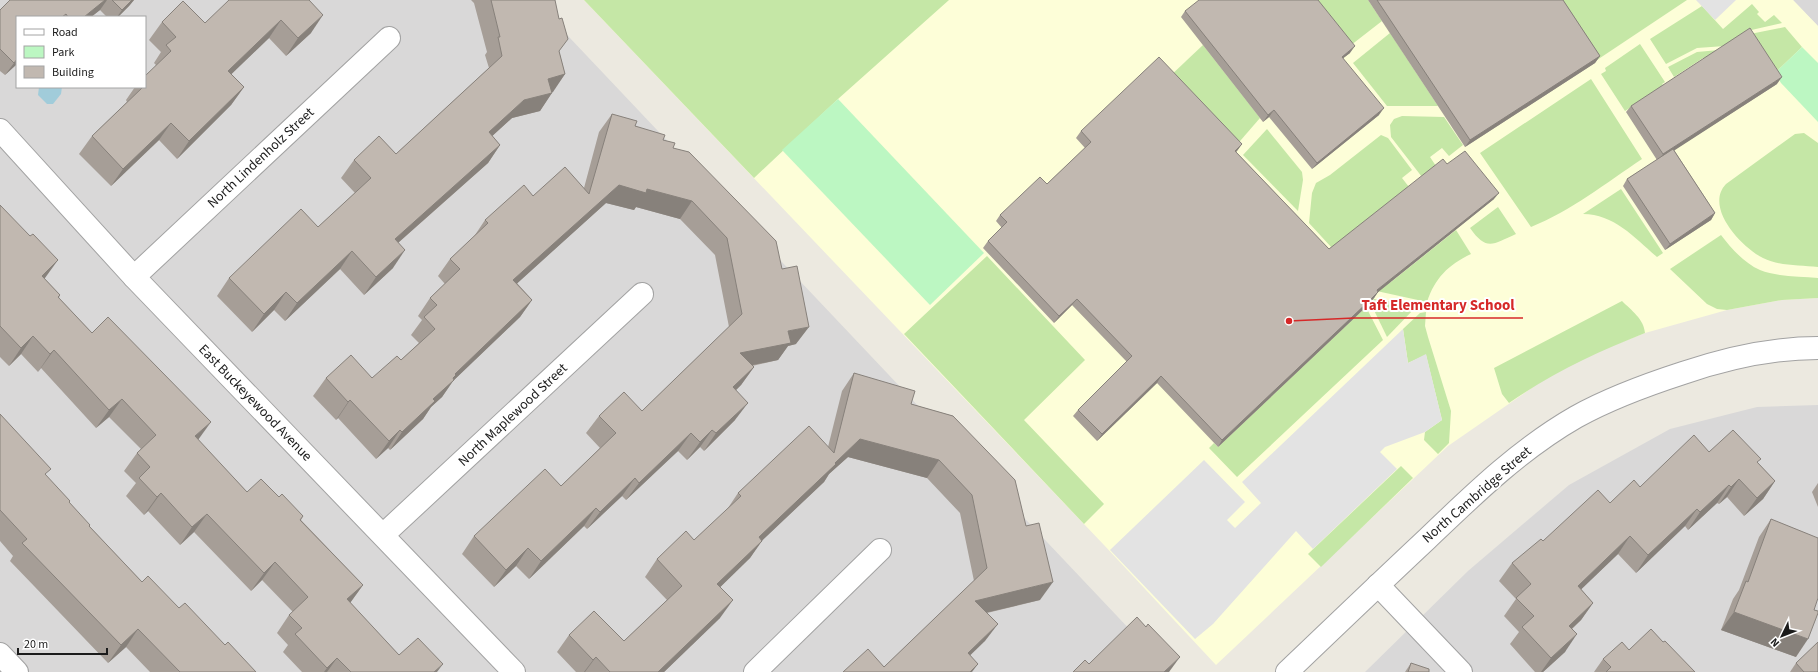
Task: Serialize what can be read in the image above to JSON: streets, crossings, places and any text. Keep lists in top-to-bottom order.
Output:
{
  "streets": {
    "street": [
      "North Lindenholz Street",
      "East Buckeyewood Avenue",
      "North Maplewood Street",
      "North Cambridge Street"
    ]
  },
  "crossings": [
    ["North Lindenholz Street", "East Buckeyewood Avenue"],
    ["East Buckeyewood Avenue", "North Maplewood Street"]
  ],
  "places": ["Taft Elementary School"],
  "legend": ["Road", "Park", "Building"],
  "scale_bar": "20 m",
  "north": "bottom left"
}
